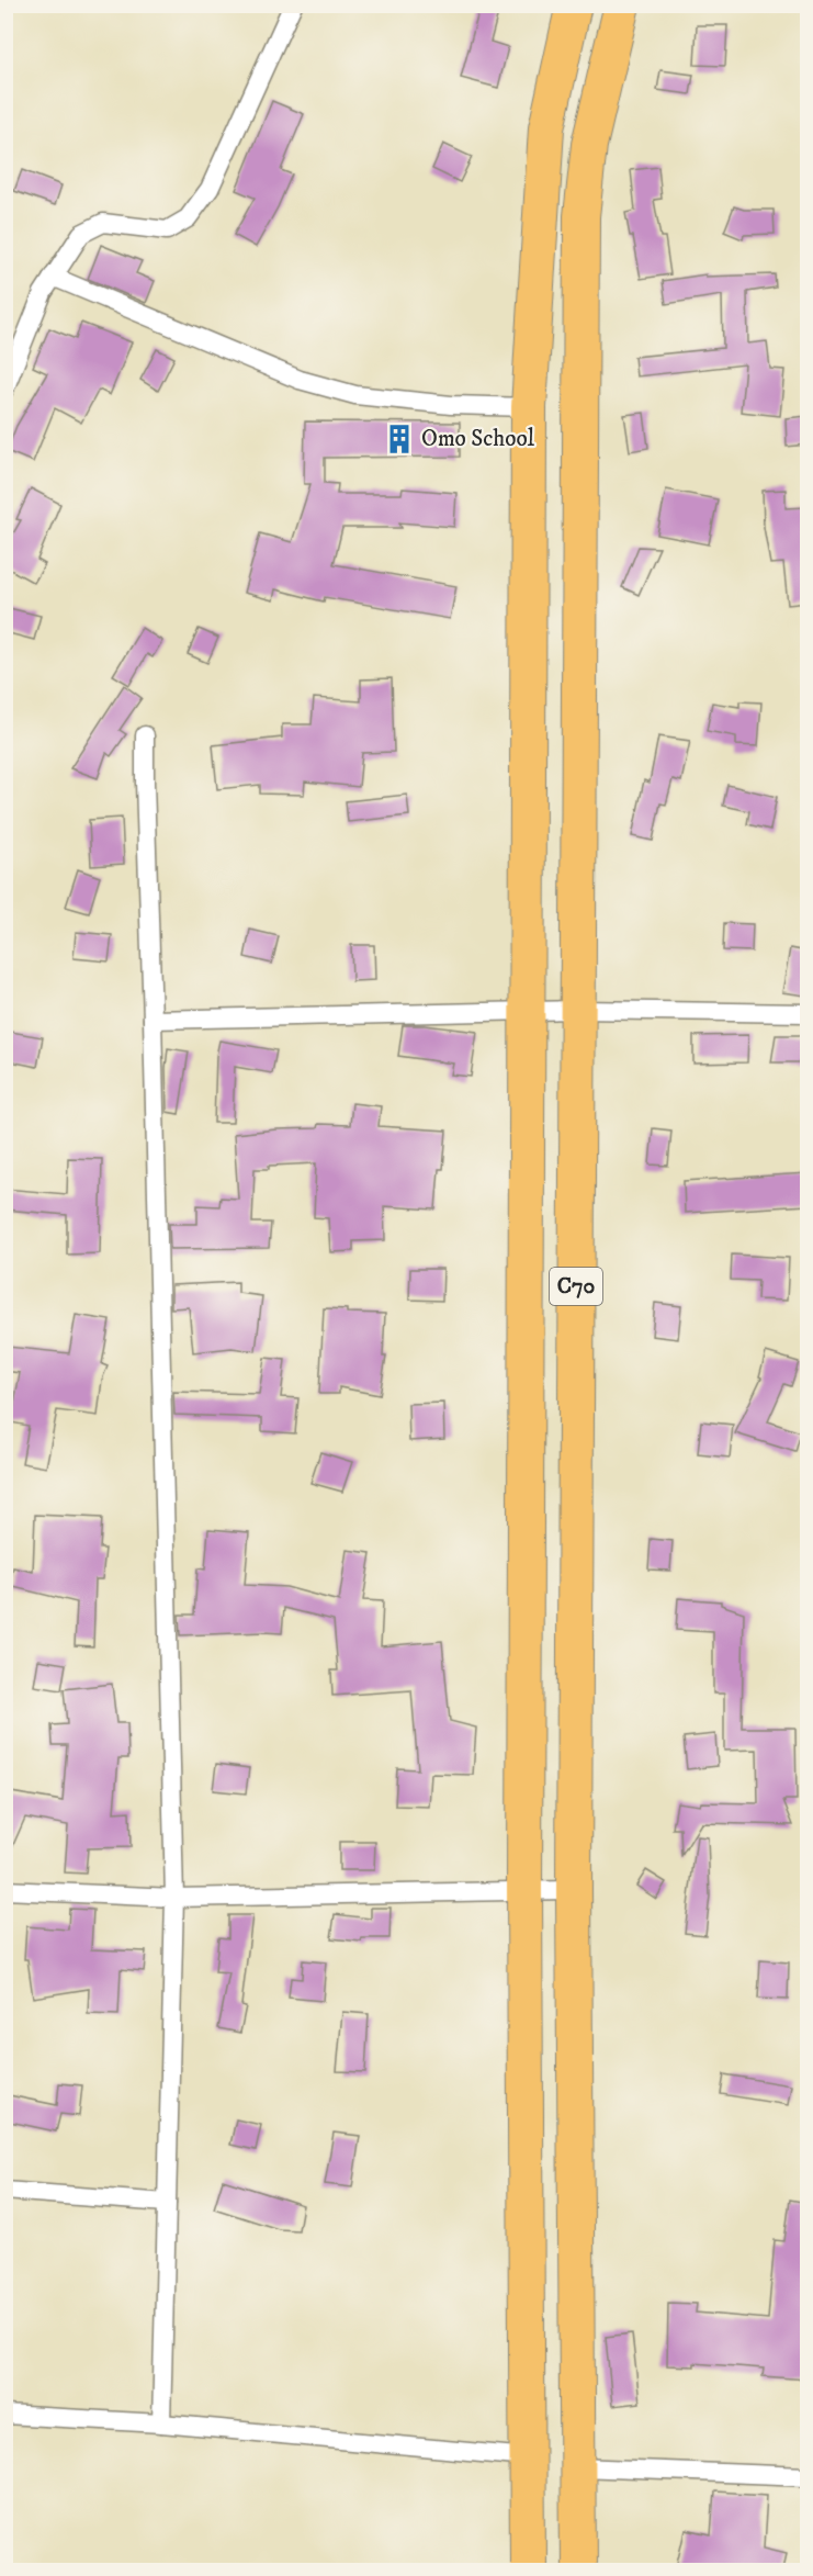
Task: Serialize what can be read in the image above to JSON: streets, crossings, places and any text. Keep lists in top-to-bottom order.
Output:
{
  "streets": {
    "highway": ["C70"]
  },
  "places": {
    "building": ["Omo School"]
  }
}
